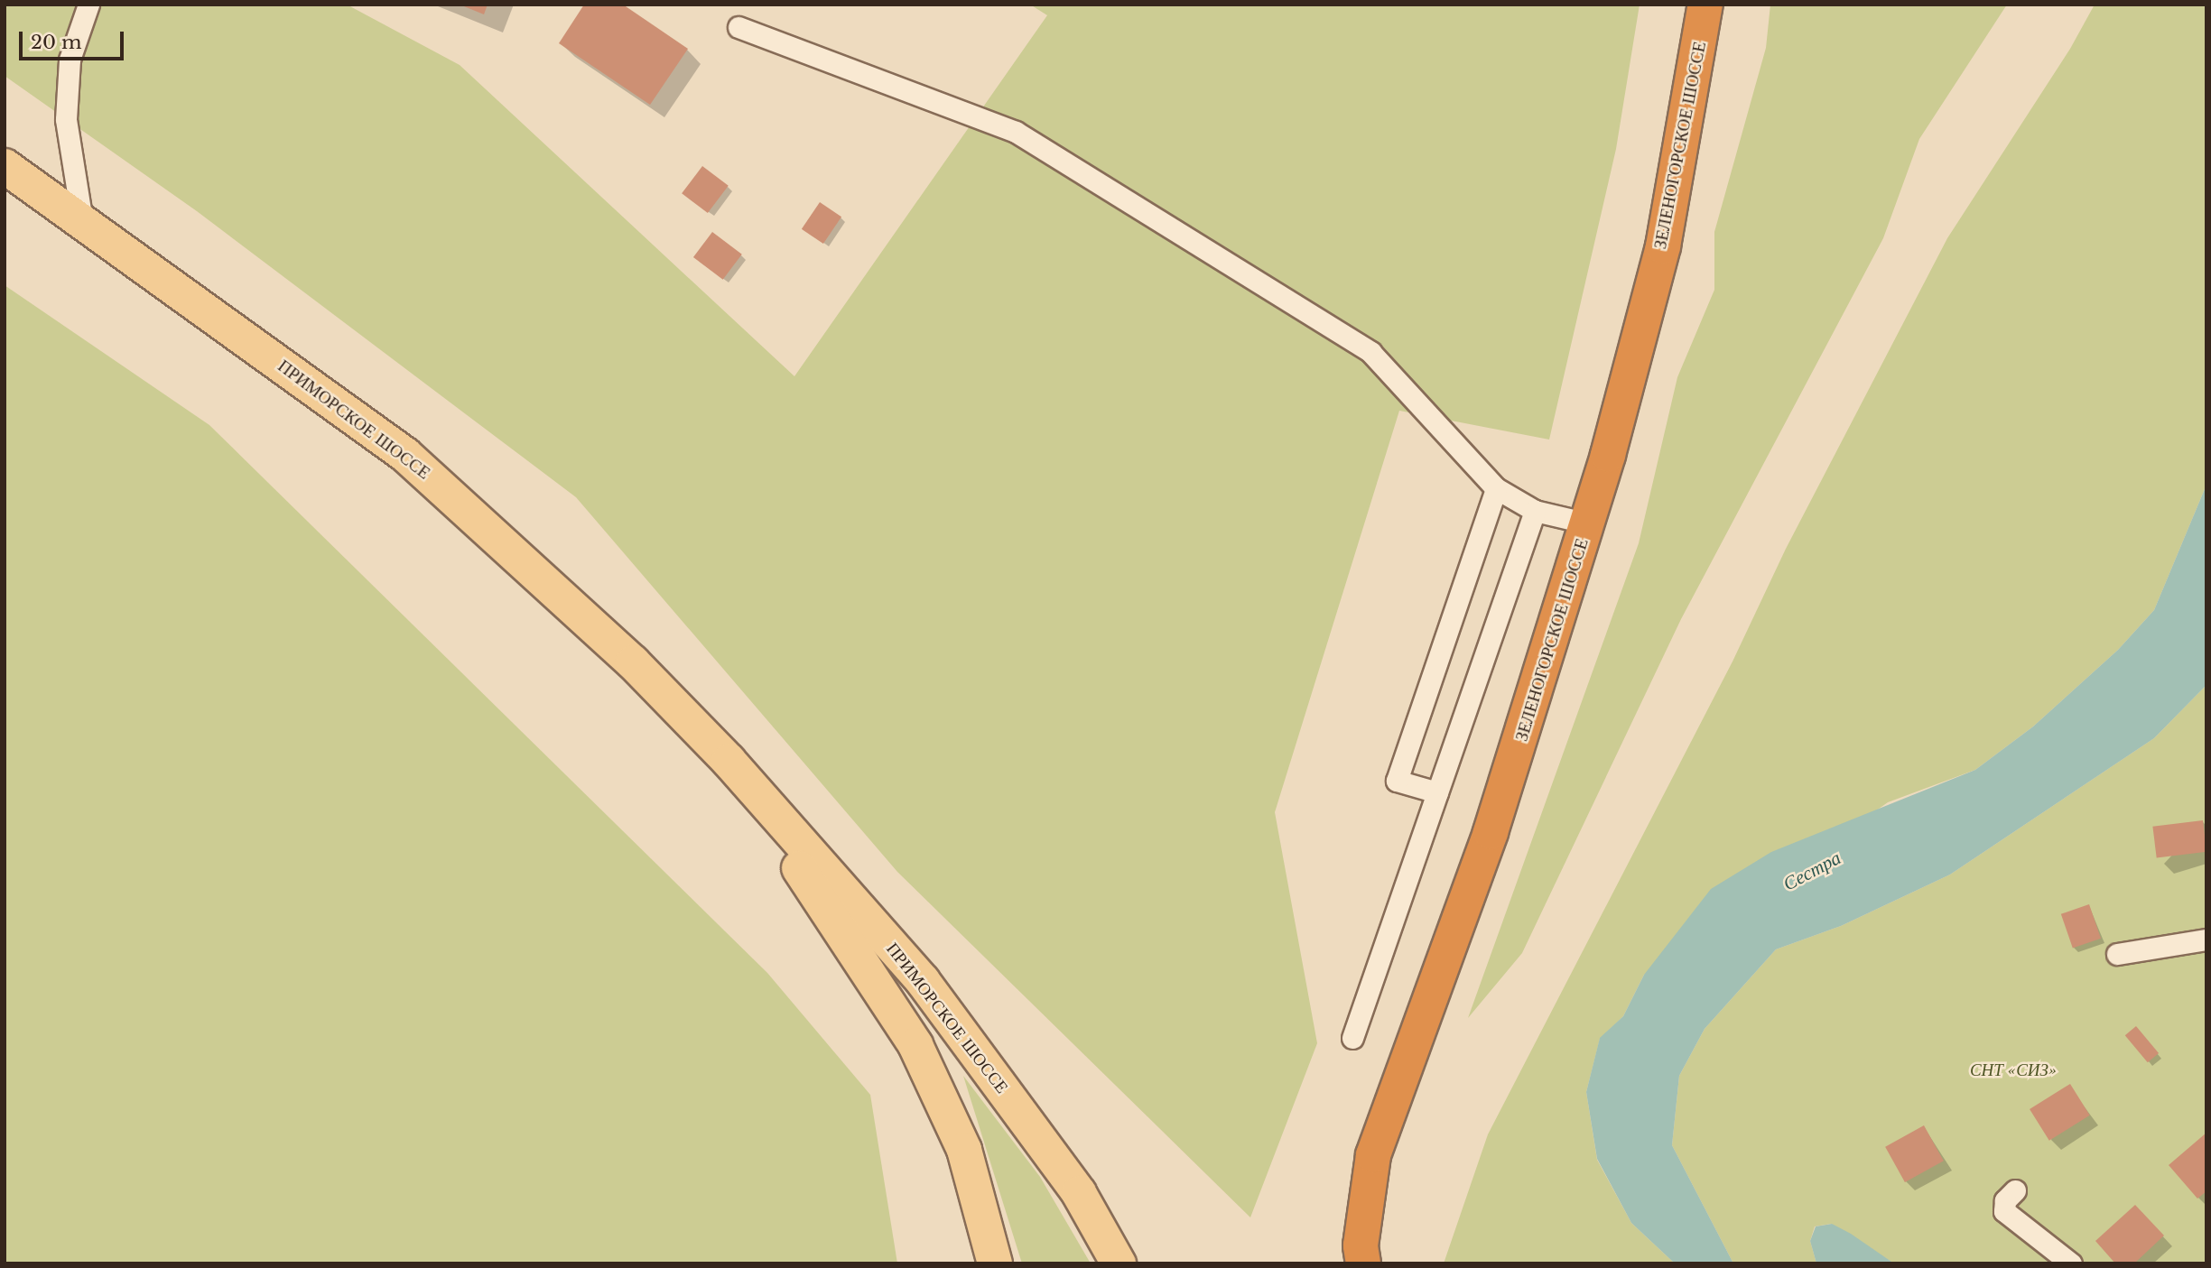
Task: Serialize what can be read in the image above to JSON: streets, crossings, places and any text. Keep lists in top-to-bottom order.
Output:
{
  "streets": {
    "highway": ["ЗЕЛЕНОГОРСКОЕ ШОССЕ"],
    "main road": ["ПРИМОРСКОЕ ШОССЕ"]
  },
  "water": ["Сестра"],
  "parks": ["СНТ «СИЗ»"],
  "scale_bar": "20 m"
}
